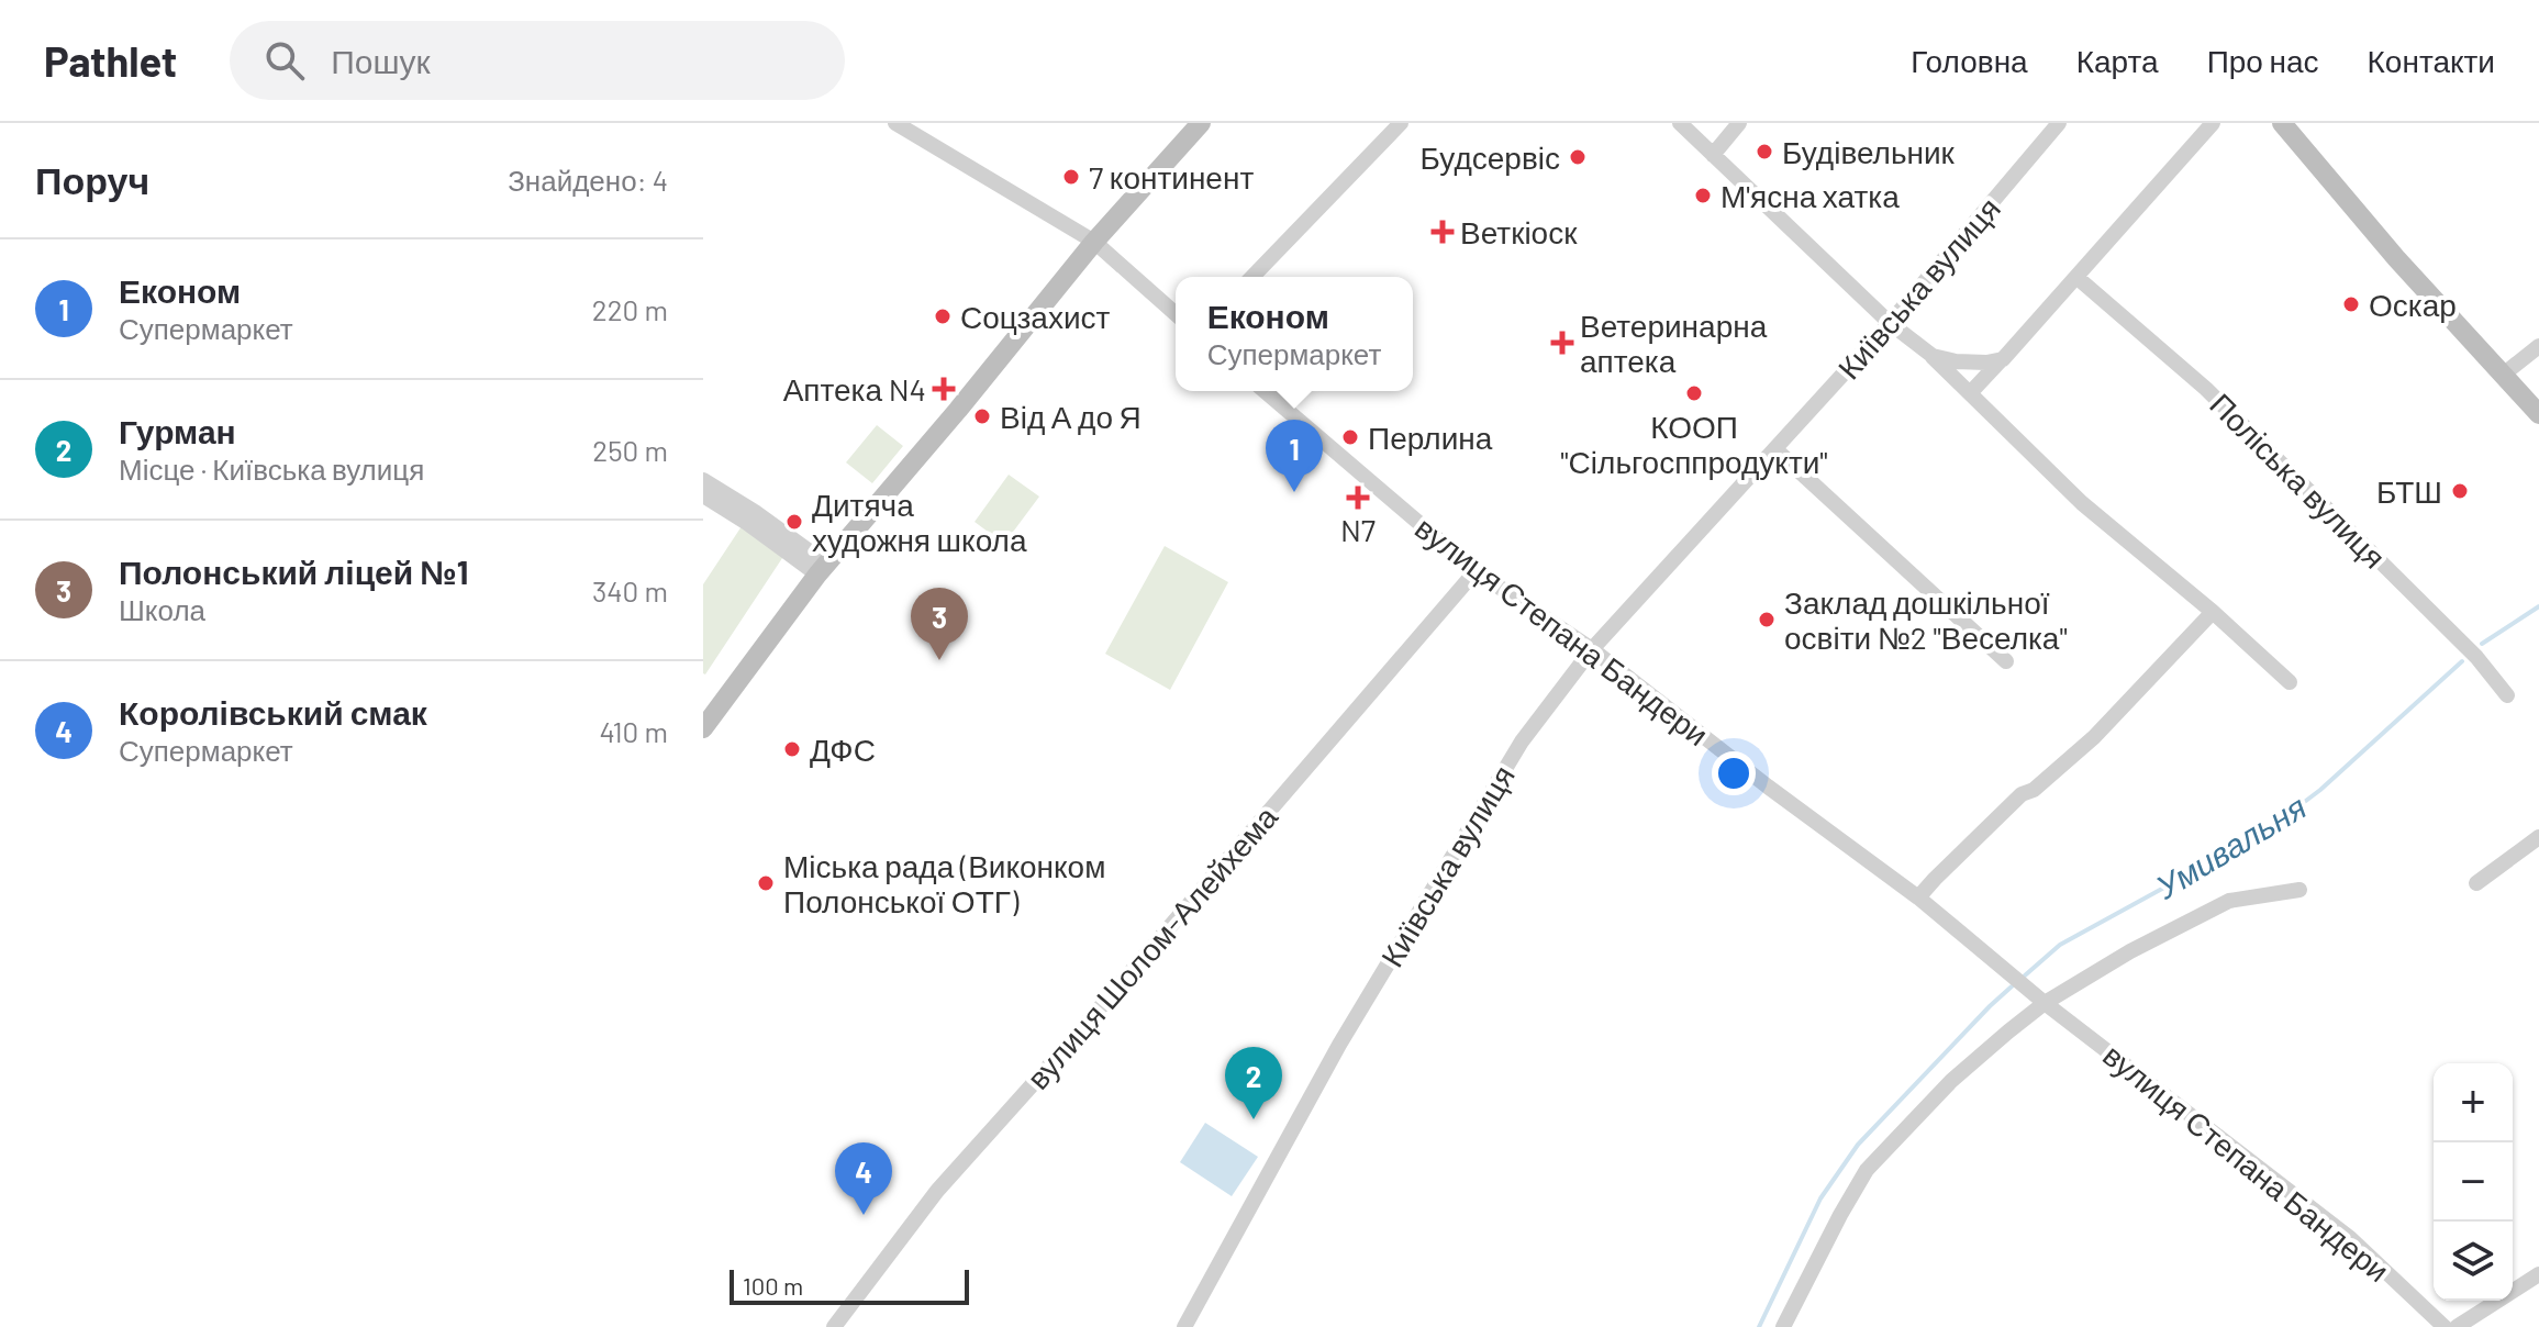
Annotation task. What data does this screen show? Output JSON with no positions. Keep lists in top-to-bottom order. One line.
{"streets":{"street":["Київська вулиця","Поліська вулиця","вулиця Степана Бандери","вулиця Шолом-Алейхема"]},"crossings":[["Київська вулиця","вулиця Степана Бандери"],["вулиця Степана Бандери","вулиця Шолом-Алейхема"]],"water":["Умивальня"],"places":{"other":["Будівельник","Будсервіс","7 континент","М'ясна хатка","Оскар","Соцзахист","КООП \"Сільгосппродукти\"","Від А до Я","Перлина","БТШ","Дитяча художня школа","Заклад дошкільної освіти №2 \"Веселка\"","ДФС","Міська рада (Виконком Полонської ОТГ)"],"health":["Веткіоск","Ветеринарна аптека","Аптека N4","N7"]},"scale_bar":"100 m","page":{"header":"Pathlet","search":"Пошук","nav":["Головна","Карта","Про нас","Контакти"],"heading":["Поруч","Знайдено: 4"],"list":[{"mark":"1","name":"Економ","note":"Супермаркет","value":"220 m"},{"mark":"2","name":"Гурман","note":"Місце · Київська вулиця","value":"250 m"},{"mark":"3","name":"Полонський ліцей №1","note":"Школа","value":"340 m"},{"mark":"4","name":"Королівський смак","note":"Супермаркет","value":"410 m"}],"popup":["Економ","Супермаркет"],"pins":["1","3","2","4"],"map_buttons":["+","−"],"scale":"100 m"}}
